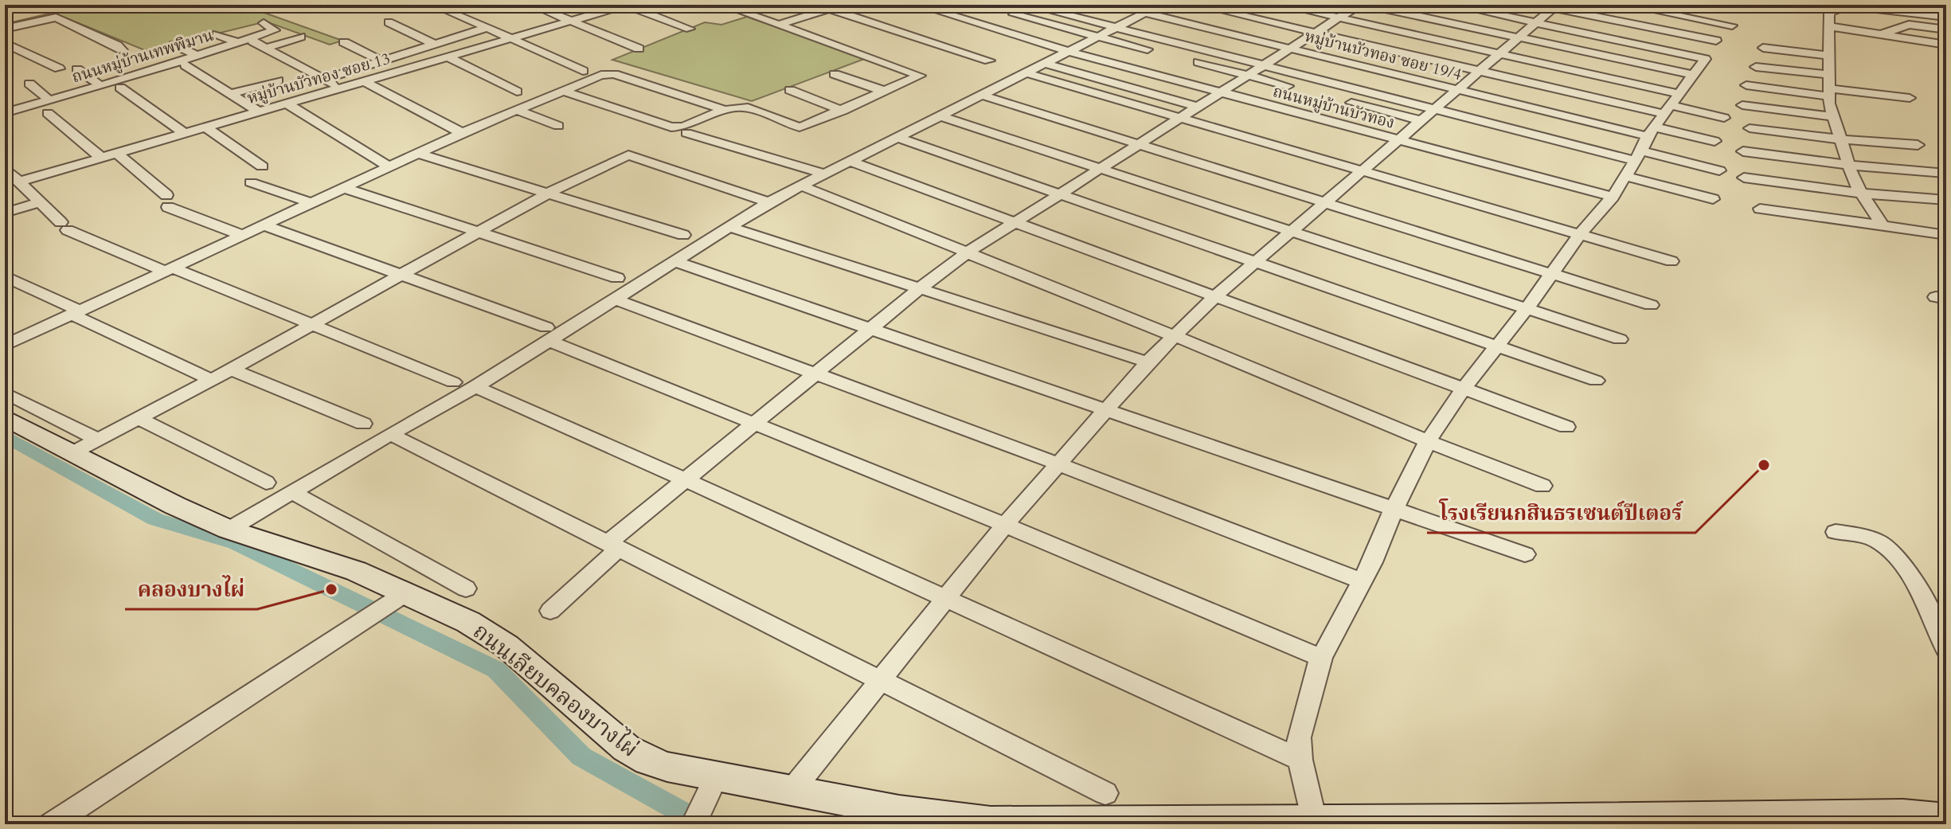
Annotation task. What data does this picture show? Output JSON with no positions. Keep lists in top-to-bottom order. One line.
{"streets":{"street":["หมู่บ้านบัวทอง ซอย 19/4","ถนนหมู่บ้านเทพพิมาน","หมู่บ้านบัวทอง ซอย 13","ถนนหมู่บ้านบัวทอง","ถนนเลียบคลองบางไผ่"]},"places":["โรงเรียนกสินธรเซนต์ปีเตอร์","คลองบางไผ่"]}
